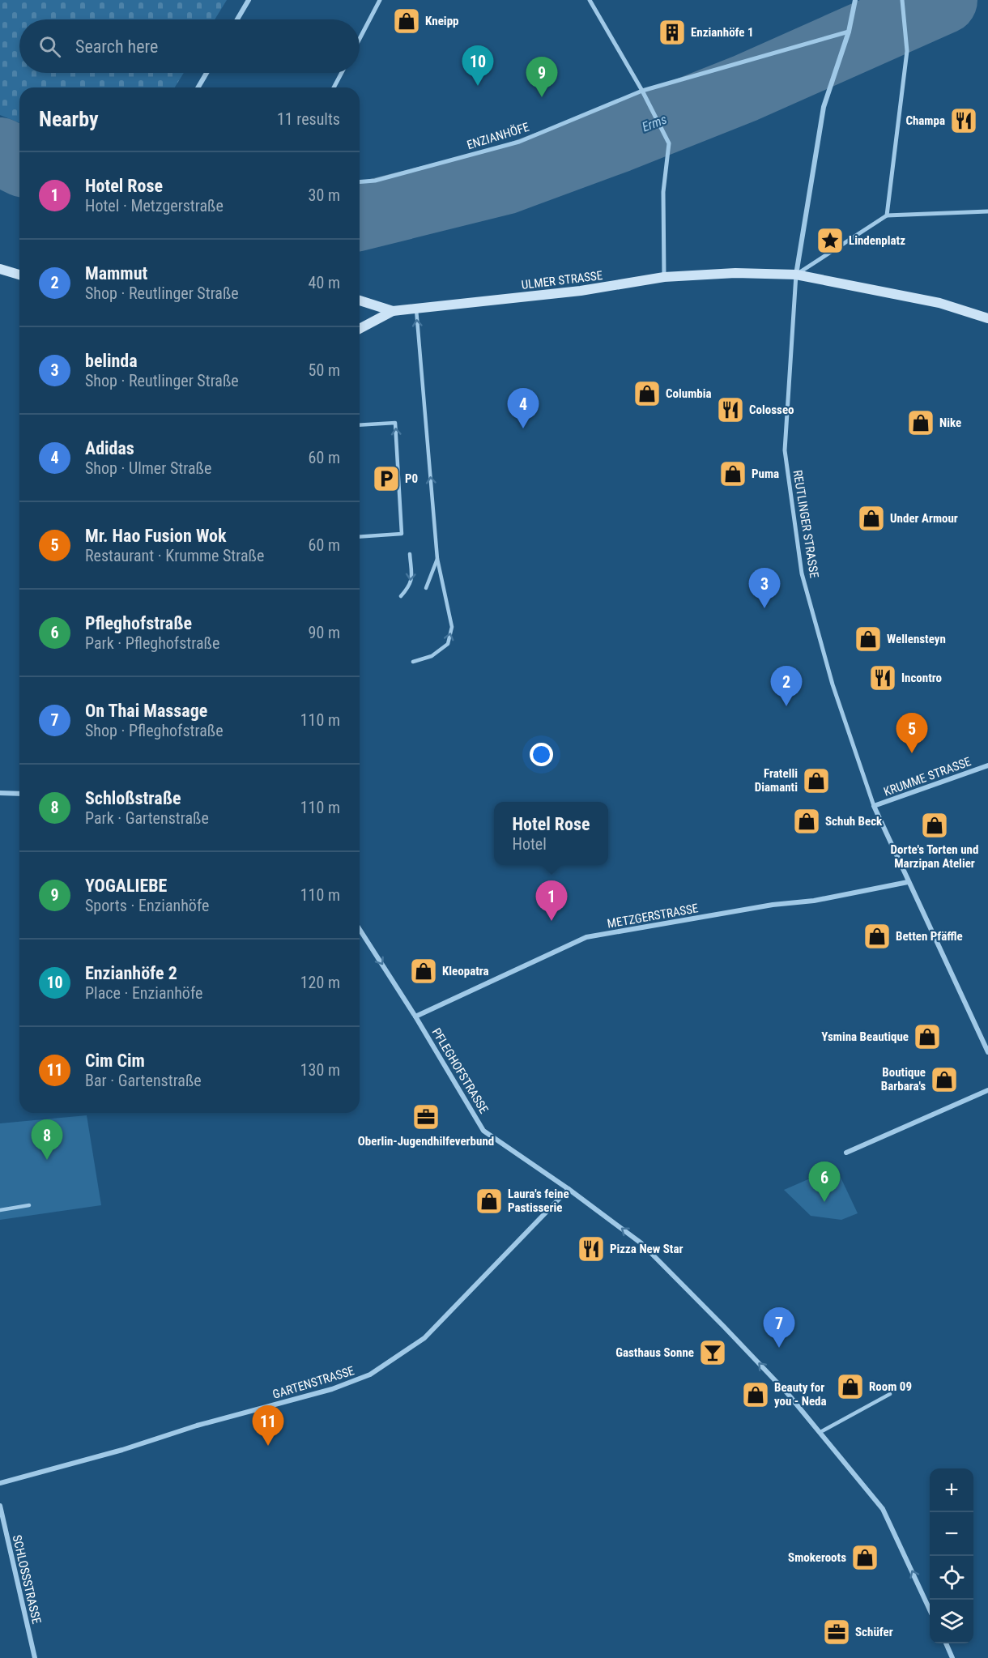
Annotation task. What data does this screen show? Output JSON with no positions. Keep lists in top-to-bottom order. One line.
{"streets":{"main road":["ULMER STRASSE"],"street":["ENZIANHÖFE","REUTLINGER STRASSE","KRUMME STRASSE","METZGERSTRASSE","PFLEGHOFSTRASSE","GARTENSTRASSE","SCHLOSSSTRASSE"]},"crossings":[["ENZIANHÖFE","REUTLINGER STRASSE"],["ULMER STRASSE","REUTLINGER STRASSE"],["REUTLINGER STRASSE","KRUMME STRASSE"],["REUTLINGER STRASSE","METZGERSTRASSE"],["METZGERSTRASSE","PFLEGHOFSTRASSE"],["PFLEGHOFSTRASSE","GARTENSTRASSE"]],"water":["Erms"],"places":{"shop":["Kneipp","Columbia","Nike","Puma","Under Armour","Wellensteyn","Fratelli Diamanti","Schuh Beck","Dorte's Torten und Marzipan Atelier","Betten Pfäffle","Kleopatra","Ysmina Beautique","Boutique Barbara's","Laura's feine Pastisserie","Room 09","Beauty for you - Neda","Smokeroots"],"building":["Enzianhöfe 1"],"restaurant":["Champa","Colosseo","Incontro","Pizza New Star"],"place":["Lindenplatz"],"parking":["P0"],"office":["Oberlin-Jugendhilfeverbund","Schüfer"],"bar":["Gasthaus Sonne"]},"page":{"search":"Search here","pins":["10","9","4","3","2","5","1","8","6","7","11"],"heading":["Nearby","11 results"],"list":[{"mark":"1","name":"Hotel Rose","note":"Hotel · Metzgerstraße","value":"30 m"},{"mark":"2","name":"Mammut","note":"Shop · Reutlinger Straße","value":"40 m"},{"mark":"3","name":"belinda","note":"Shop · Reutlinger Straße","value":"50 m"},{"mark":"4","name":"Adidas","note":"Shop · Ulmer Straße","value":"60 m"},{"mark":"5","name":"Mr. Hao Fusion Wok","note":"Restaurant · Krumme Straße","value":"60 m"},{"mark":"6","name":"Pfleghofstraße","note":"Park · Pfleghofstraße","value":"90 m"},{"mark":"7","name":"On Thai Massage","note":"Shop · Pfleghofstraße","value":"110 m"},{"mark":"8","name":"Schloßstraße","note":"Park · Gartenstraße","value":"110 m"},{"mark":"9","name":"YOGALIEBE","note":"Sports · Enzianhöfe","value":"110 m"},{"mark":"10","name":"Enzianhöfe 2","note":"Place · Enzianhöfe","value":"120 m"},{"mark":"11","name":"Cim Cim","note":"Bar · Gartenstraße","value":"130 m"}],"popup":["Hotel Rose","Hotel"],"map_buttons":["+","−"]}}
